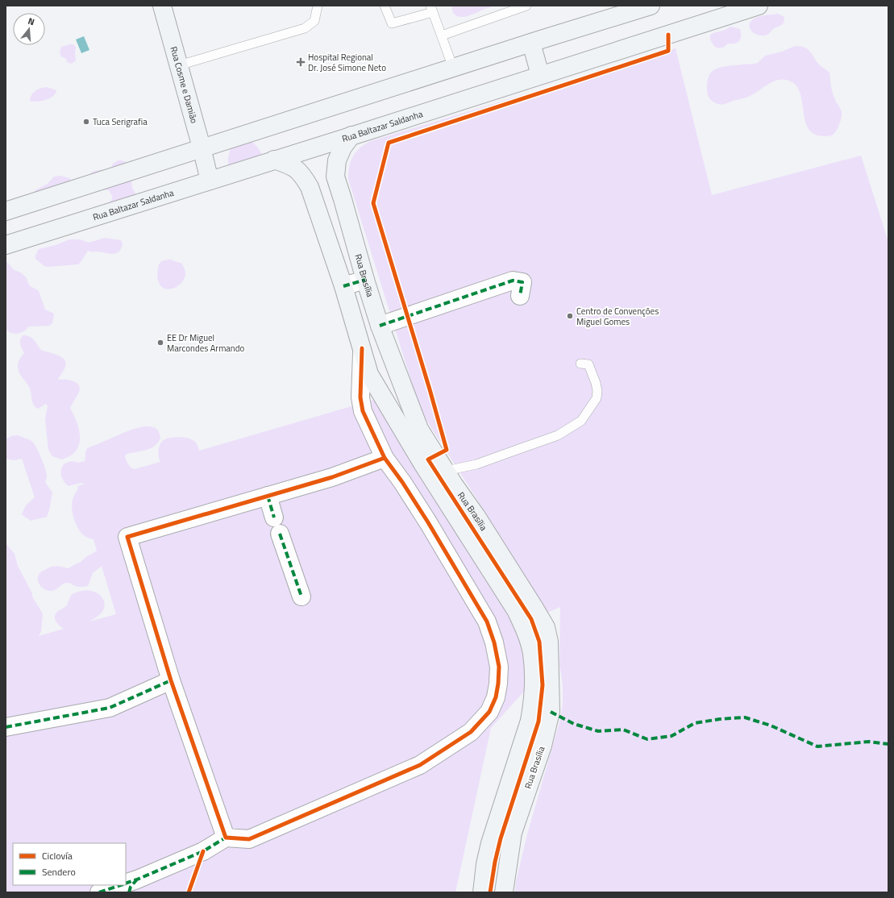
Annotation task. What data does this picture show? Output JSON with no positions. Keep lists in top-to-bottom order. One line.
{"streets":{"main road":["Rua Cosme e Damião","Rua Baltazar Saldanha","Rua Brasília"]},"crossings":[["Rua Cosme e Damião","Rua Baltazar Saldanha"],["Rua Baltazar Saldanha","Rua Brasília"]],"places":{"health":["Hospital Regional Dr. José Simone Neto"],"other":["Tuca Serigrafia","Centro de Convenções Miguel Gomes","EE Dr Miguel Marcondes Armando"]},"legend":["Ciclovía","Sendero"],"north":"top"}
